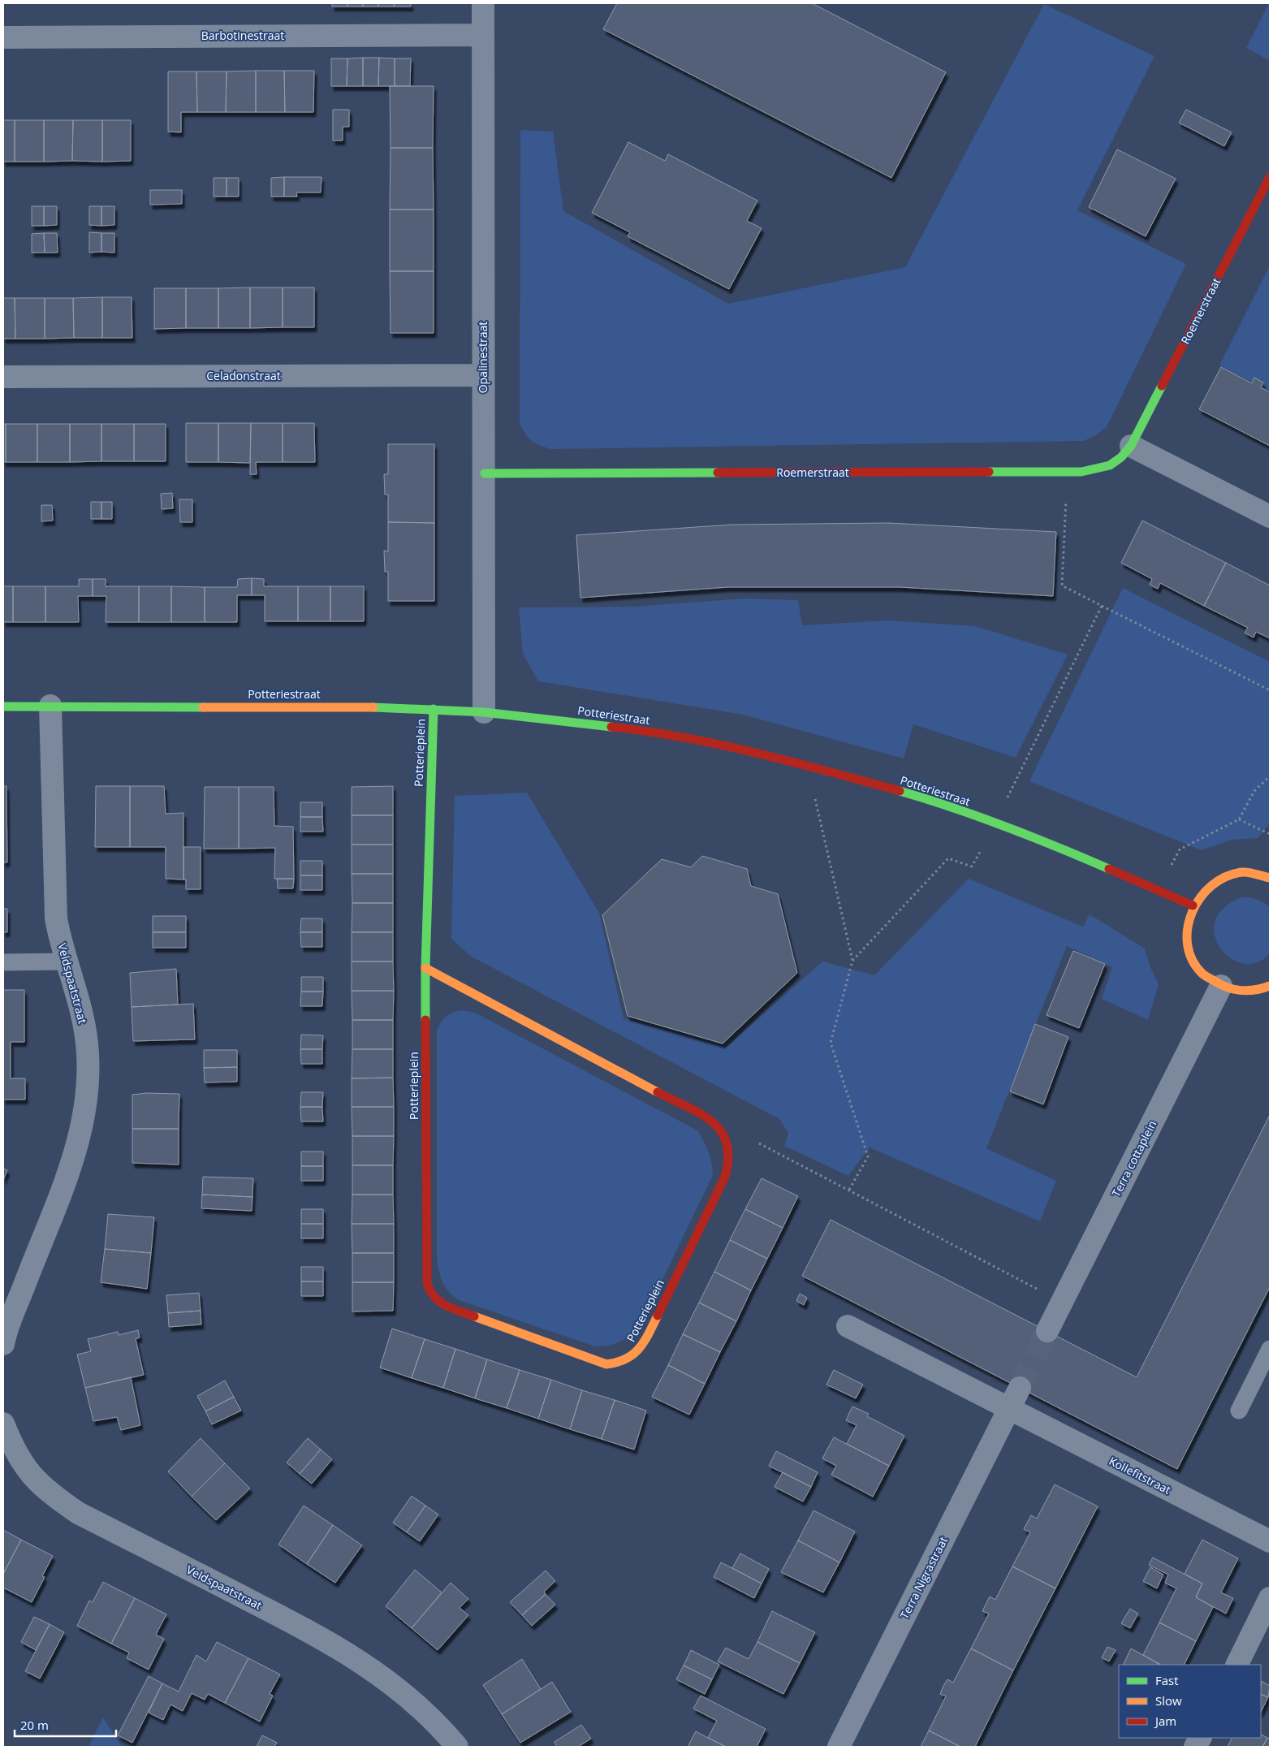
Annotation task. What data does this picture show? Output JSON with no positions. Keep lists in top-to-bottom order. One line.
{"streets":{"street":["Barbotinestraat","Roemerstraat","Opalinestraat","Celadonstraat","Potteriestraat","Potterieplein","Veldspaatstraat","Terra cottaplein","Kollefitstraat","Terra Nigrastraat"]},"crossings":[["Barbotinestraat","Opalinestraat"],["Roemerstraat","Opalinestraat"],["Opalinestraat","Celadonstraat"],["Opalinestraat","Potteriestraat"],["Potteriestraat","Potterieplein"],["Potteriestraat","Veldspaatstraat"],["Kollefitstraat","Terra Nigrastraat"]],"legend":["Fast","Slow","Jam"],"scale_bar":"20 m"}
